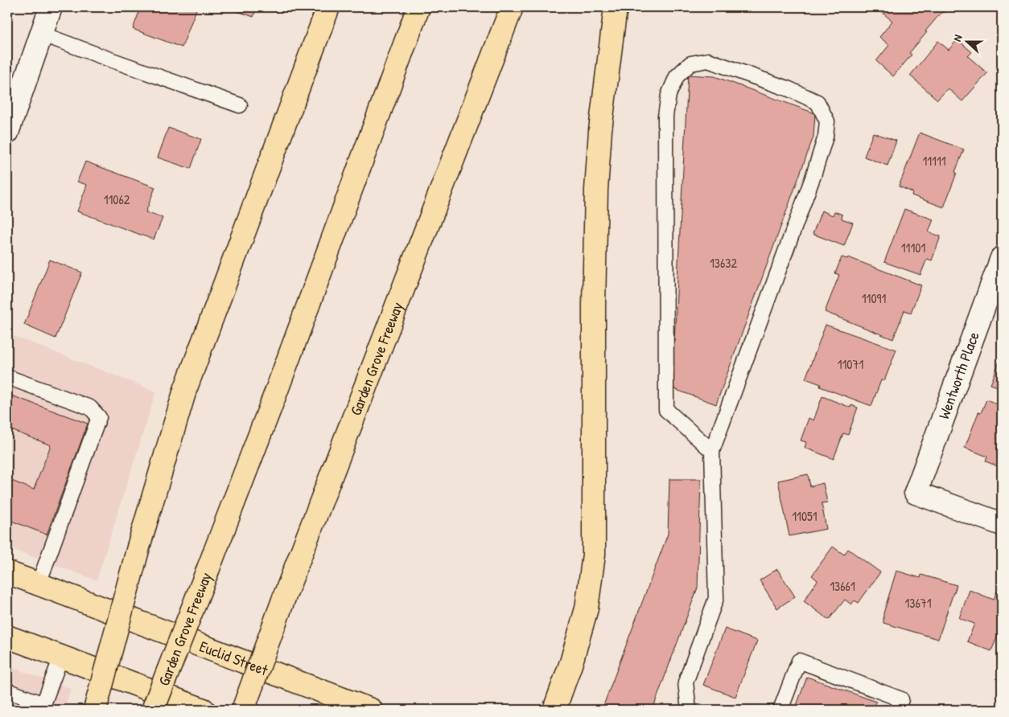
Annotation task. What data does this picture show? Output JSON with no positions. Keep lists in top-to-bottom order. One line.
{"streets":{"main road":["Garden Grove Freeway","Euclid Street"],"street":["Wentworth Place"]},"house_numbers":["11111","11062","11101","13632","11091","11071","11051","13661","13671"],"north":"left"}
